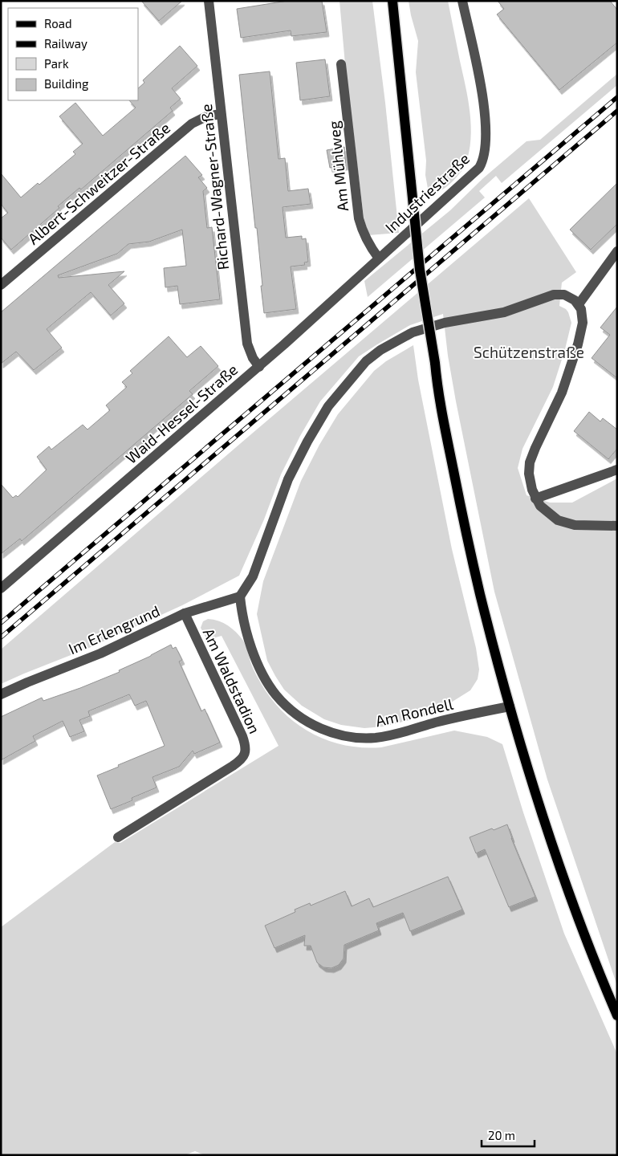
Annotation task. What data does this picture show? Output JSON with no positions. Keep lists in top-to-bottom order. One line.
{"streets":{"street":["Am Mühlweg","Albert-Schweitzer-Straße","Richard-Wagner-Straße","Industriestraße","Waid-Hessel-Straße","Im Erlengrund","Am Waldstadion","Am Rondell"]},"crossings":[["Am Mühlweg","Industriestraße"],["Am Mühlweg","Waid-Hessel-Straße"],["Albert-Schweitzer-Straße","Richard-Wagner-Straße"],["Richard-Wagner-Straße","Waid-Hessel-Straße"],["Industriestraße","Waid-Hessel-Straße"],["Im Erlengrund","Am Waldstadion"],["Im Erlengrund","Am Rondell"]],"parks":["Schützenstraße"],"legend":["Road","Railway","Park","Building"],"scale_bar":"20 m"}
